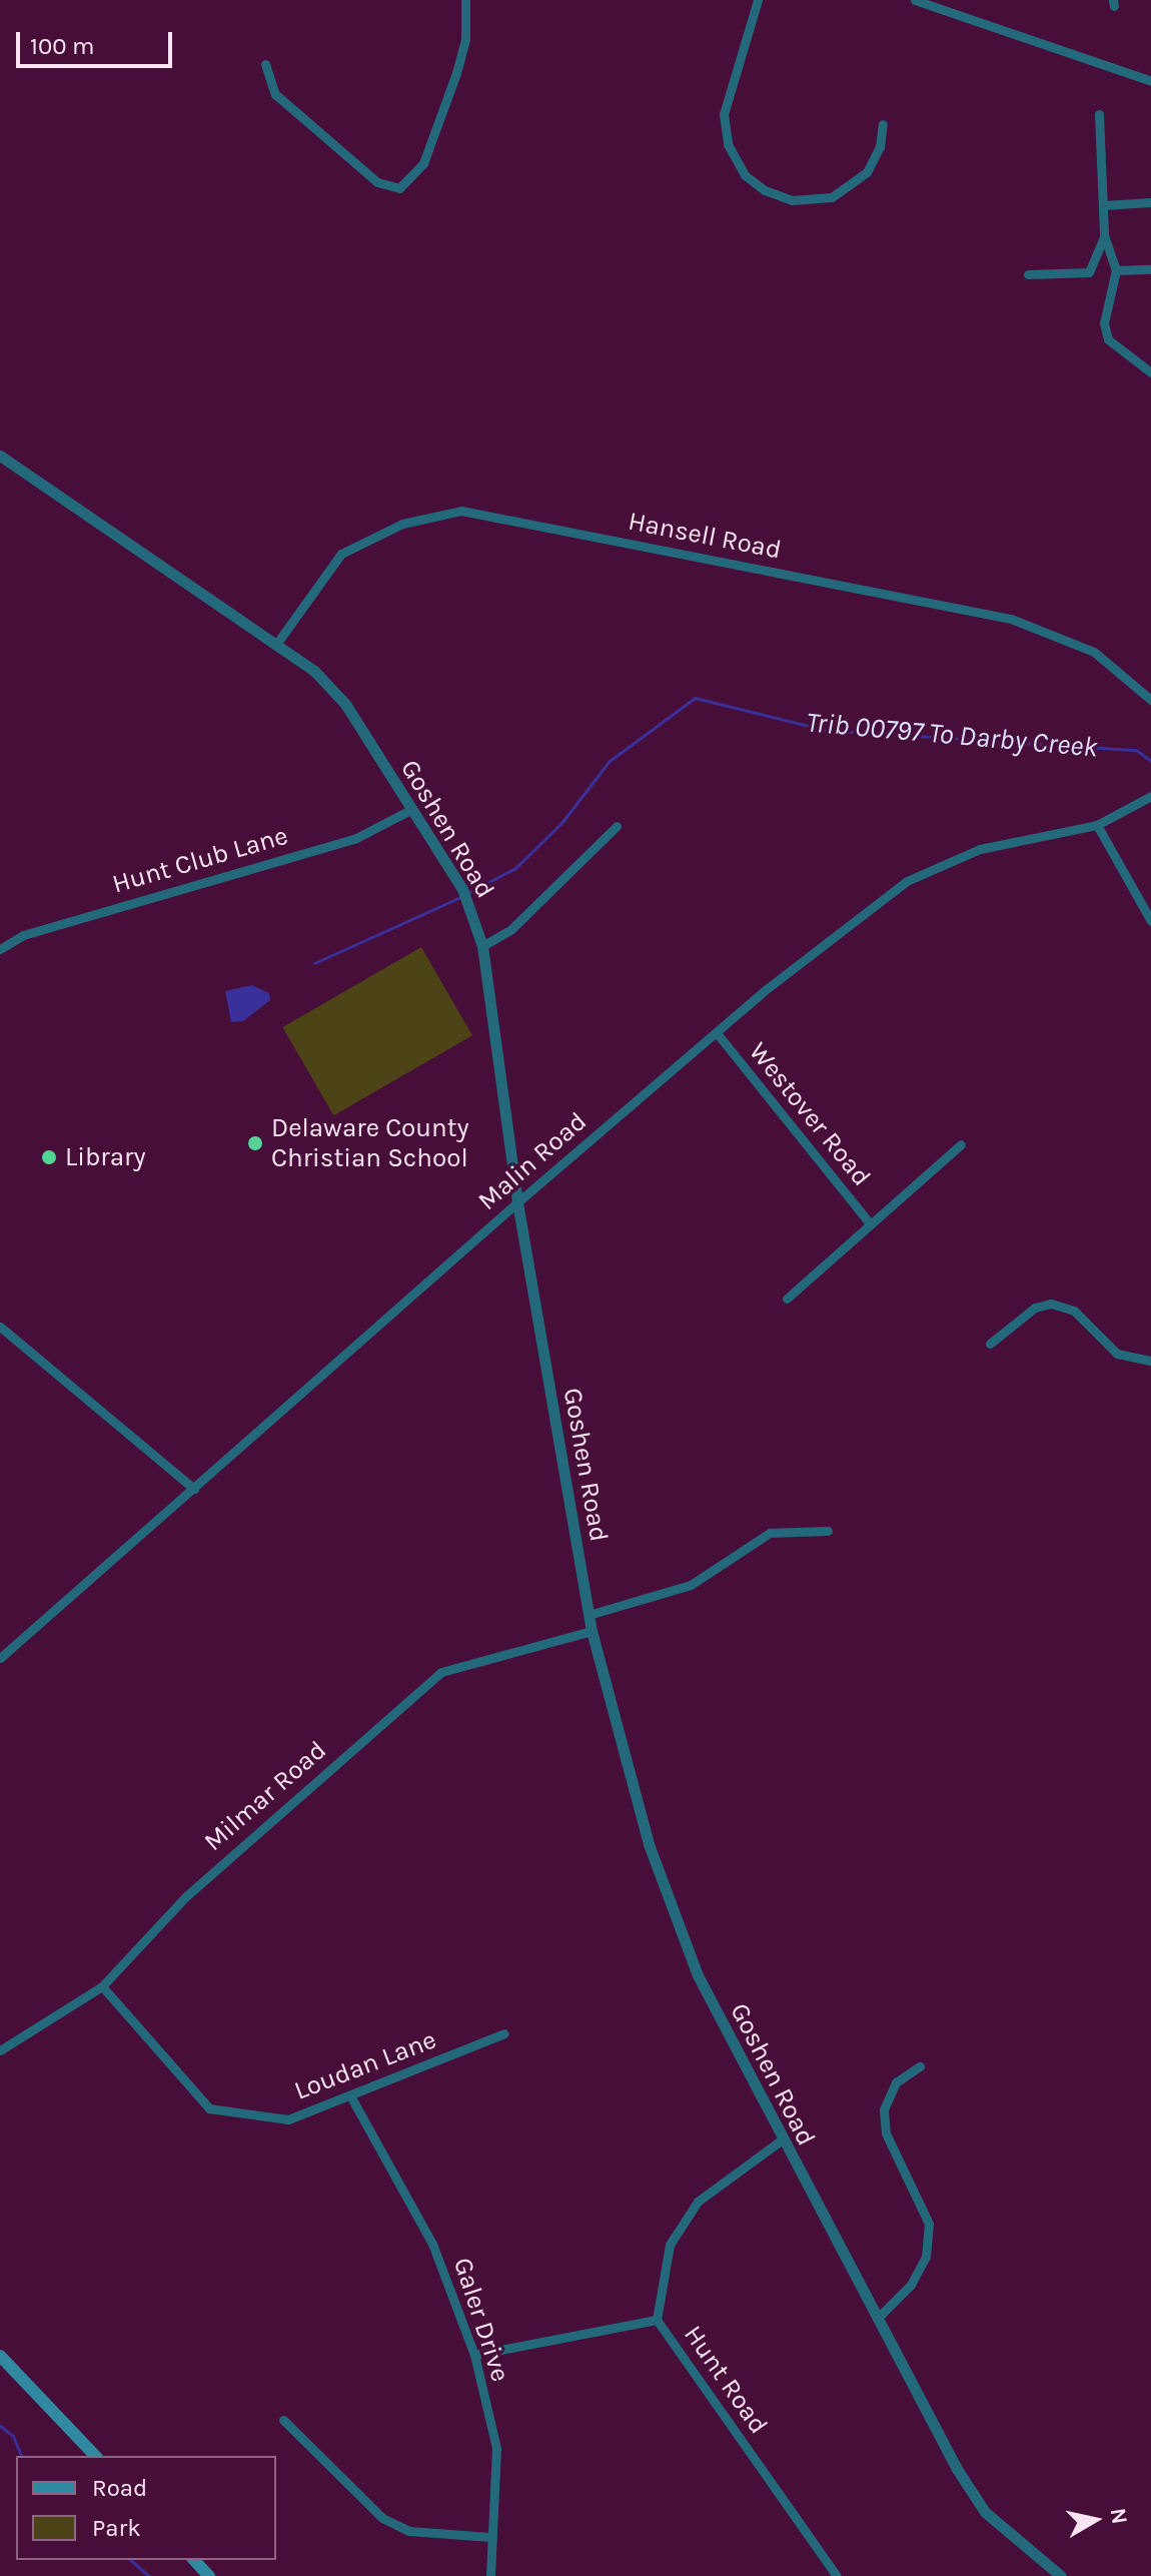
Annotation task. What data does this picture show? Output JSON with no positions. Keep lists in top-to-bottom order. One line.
{"streets":{"street":["Hansell Road","Goshen Road","Hunt Club Lane","Westover Road","Malin Road","Milmar Road","Loudan Lane","Galer Drive","Hunt Road"]},"crossings":[["Hansell Road","Goshen Road"],["Goshen Road","Hunt Club Lane"],["Goshen Road","Malin Road"],["Goshen Road","Milmar Road"],["Goshen Road","Hunt Road"],["Westover Road","Malin Road"],["Milmar Road","Loudan Lane"],["Loudan Lane","Galer Drive"]],"water":["Trib 00797 To Darby Creek"],"places":["Delaware County Christian School","Library"],"legend":["Road","Park"],"scale_bar":"100 m","north":"right"}
